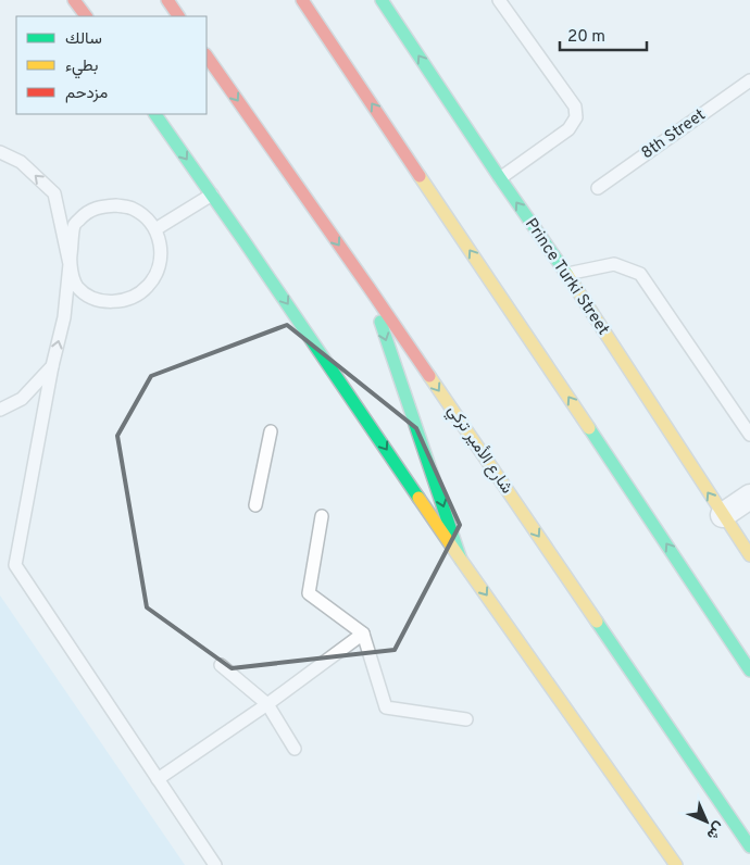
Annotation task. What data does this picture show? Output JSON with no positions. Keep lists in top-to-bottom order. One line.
{"streets":{"main road":["Prince Turki Street","شارع الأمير تركي"],"lane":["8th Street"]},"legend":["سالك","بطيء","مزدحم"],"scale_bar":"20 m","north":"bottom right"}
